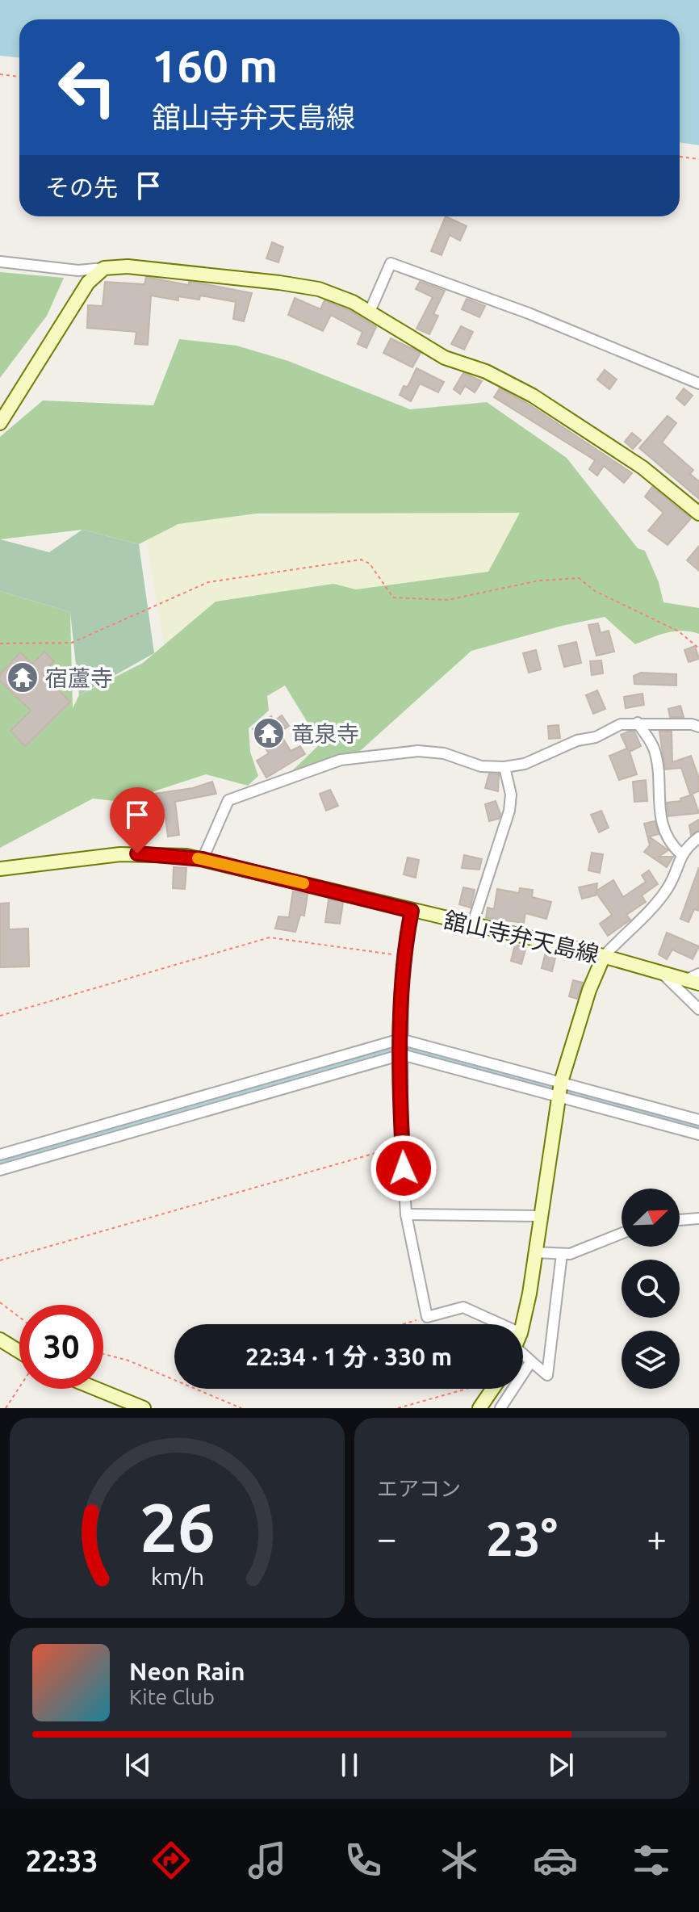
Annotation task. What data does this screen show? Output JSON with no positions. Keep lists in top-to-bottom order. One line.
{"streets":{"street":["舘山寺弁天島線"]},"places":{"temple":["宿蘆寺","竜泉寺"]},"north":"top right","page":{"turn":["160 m","舘山寺弁天島線"],"then":"その先","limit":"30","trip":"22:34 · 1 分 · 330 m","tile":"エアコン","heat":["−","23°","+"],"song":["Neon Rain","Kite Club"],"tabs":"22:33","gauge":["26","km/h"]}}
